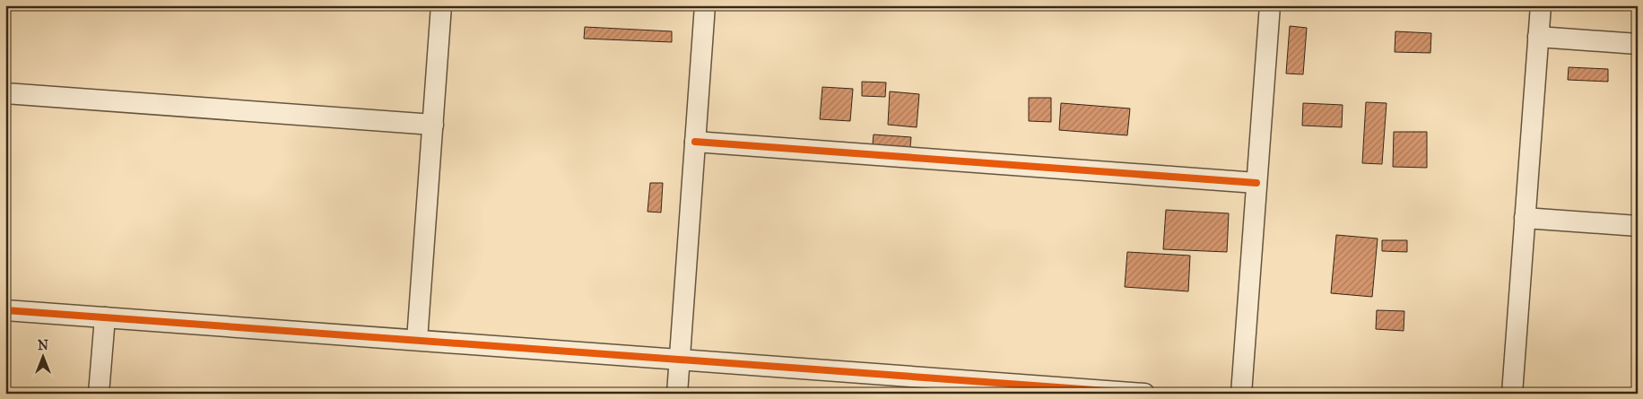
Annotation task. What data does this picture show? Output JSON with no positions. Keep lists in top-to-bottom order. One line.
{"north":"top"}
